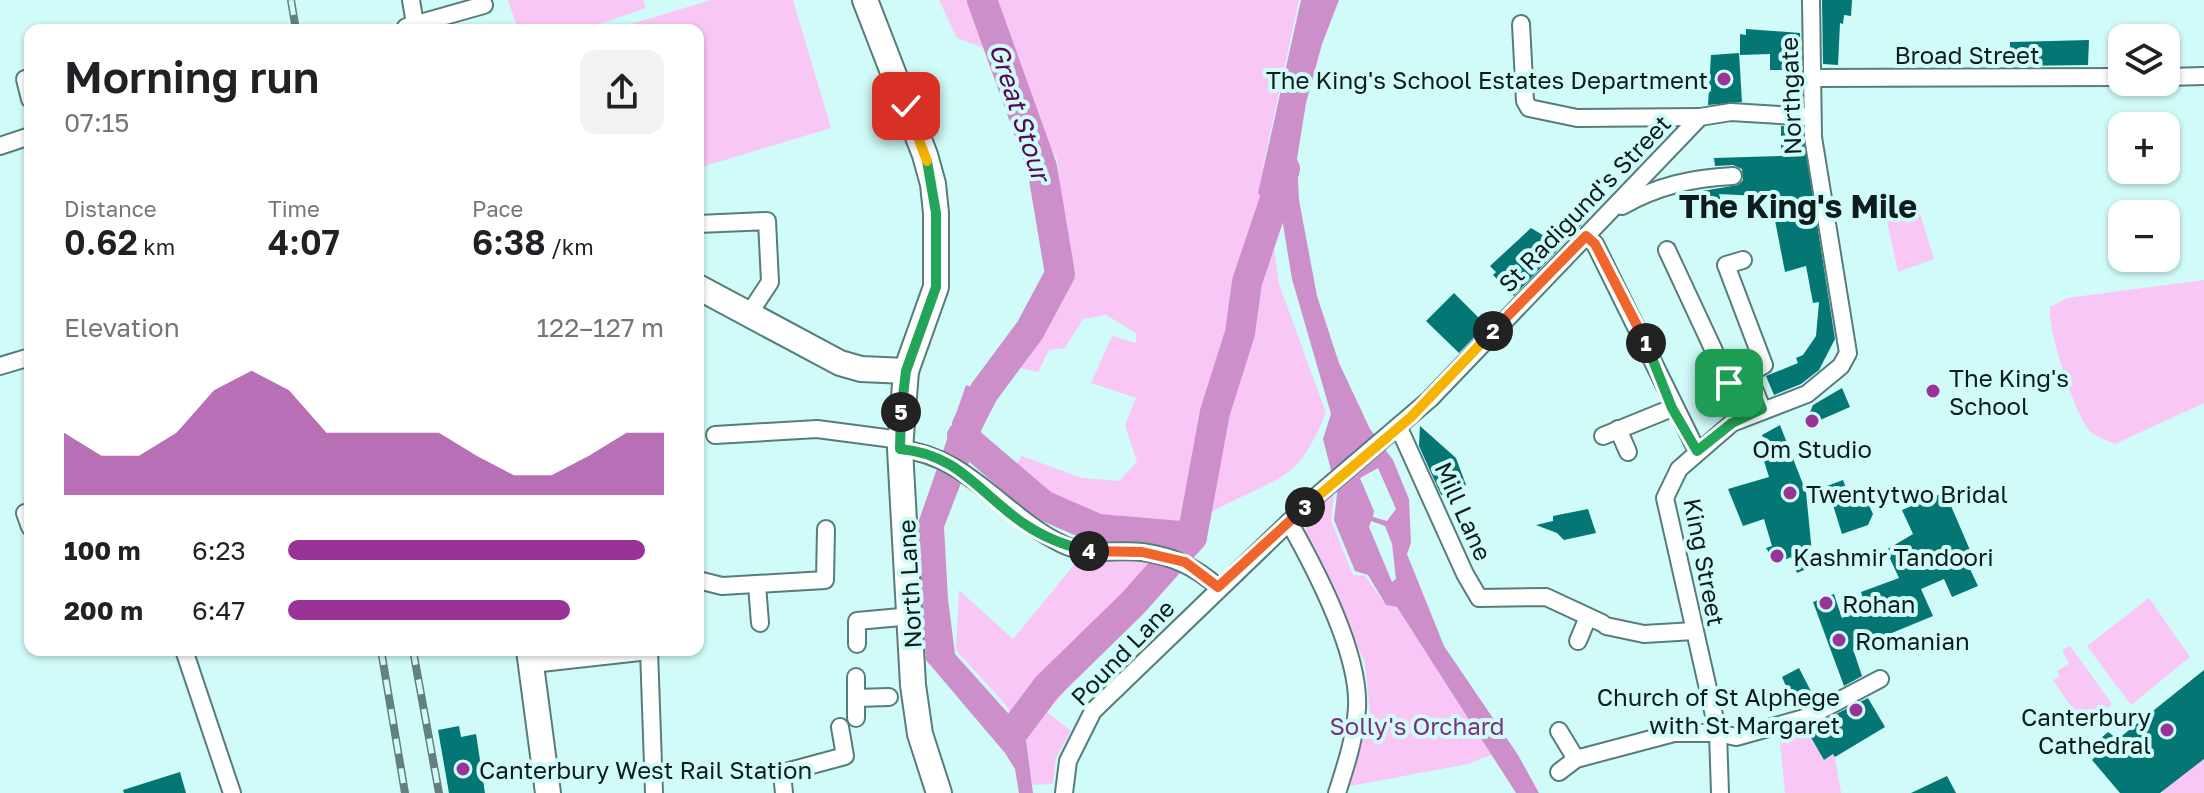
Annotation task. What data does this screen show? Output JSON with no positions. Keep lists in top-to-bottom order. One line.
{"streets":{"main road":["North Lane"],"street":["Broad Street","Northgate","St Radigund's Street","Mill Lane","King Street","Pound Lane"]},"crossings":[["Broad Street","Northgate"],["Northgate","St Radigund's Street"],["Northgate","King Street"],["St Radigund's Street","Mill Lane"],["St Radigund's Street","Pound Lane"],["Mill Lane","King Street"],["Mill Lane","Pound Lane"]],"districts":["The King's Mile"],"water":["Great Stour"],"parks":["Solly's Orchard"],"places":["The King's School Estates Department","The King's School","Om Studio","Twentytwo Bridal","Kashmir Tandoori","Rohan","Romanian","Church of St Alphege with St Margaret","Canterbury Cathedral","Canterbury West Rail Station"],"page":{"map_buttons":["+","−"],"heading":["Morning run","07:15"],"stats":[["Distance","0.62 km"],["Time","4:07"],["Pace","6:38 /km"]],"chart":["Elevation","122–127 m"],"pins":["2","1","5","3","4"],"list":[{"name":"100 m","note":"6:23"},{"name":"200 m","note":"6:47"}]}}
